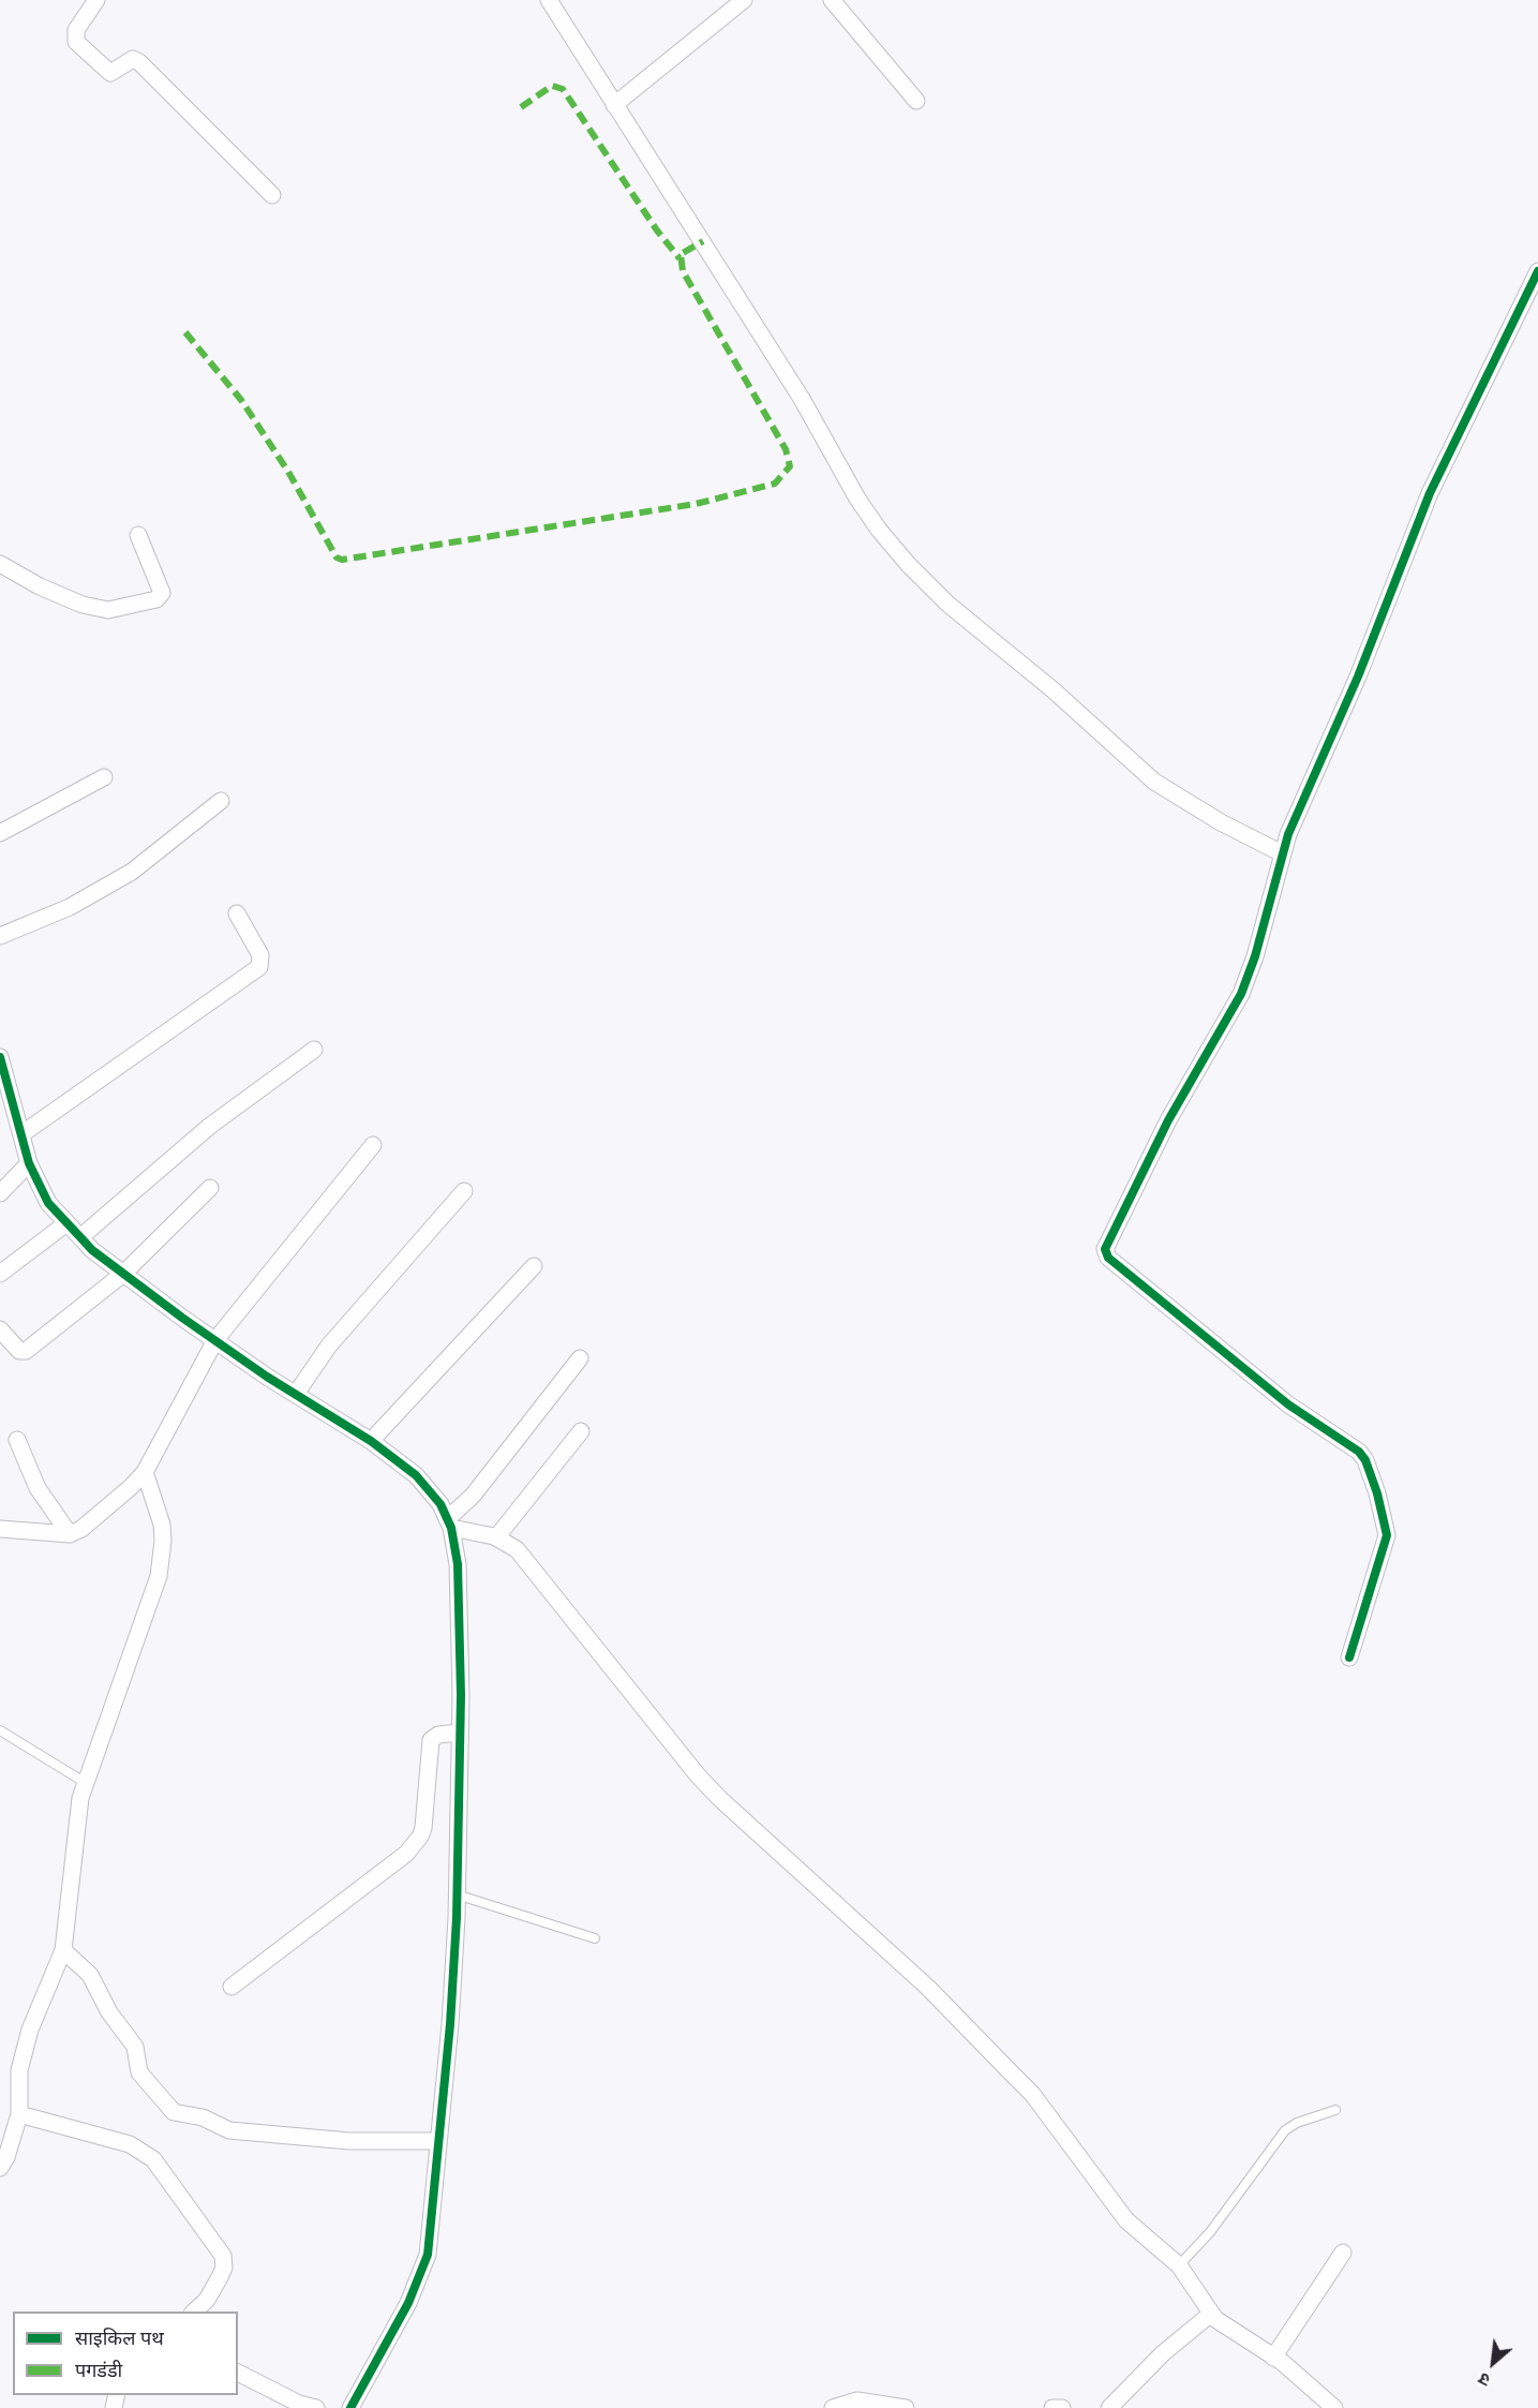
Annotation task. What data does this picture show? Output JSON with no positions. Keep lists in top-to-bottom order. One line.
{"legend":["साइकिल पथ","पगडंडी"],"north":"bottom left"}
